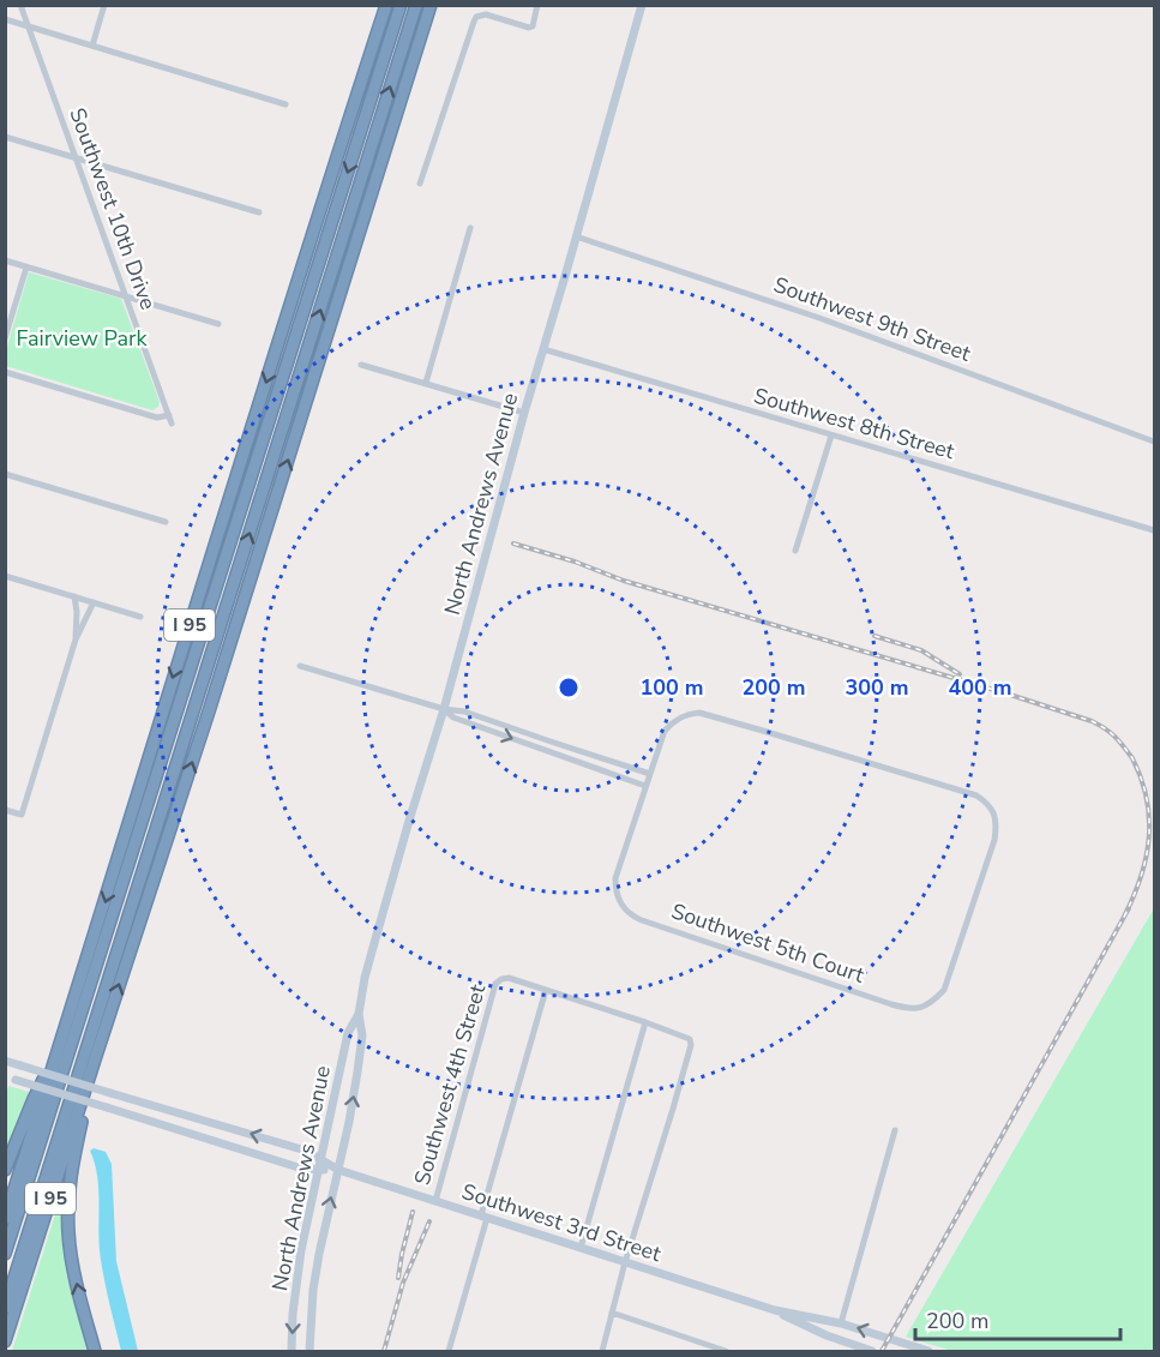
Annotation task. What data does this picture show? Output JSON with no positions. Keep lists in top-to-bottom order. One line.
{"streets":{"highway":["I 95"],"main road":["North Andrews Avenue","Southwest 3rd Street"],"street":["Southwest 10th Drive","Southwest 9th Street","Southwest 8th Street","Southwest 5th Court","Southwest 4th Street"]},"crossings":[["Southwest 9th Street","North Andrews Avenue"],["Southwest 8th Street","North Andrews Avenue"],["North Andrews Avenue","Southwest 3rd Street"],["Southwest 4th Street","Southwest 3rd Street"]],"parks":["Fairview Park"],"scale_bar":"200 m","rings":["100 m","200 m","300 m","400 m"]}
